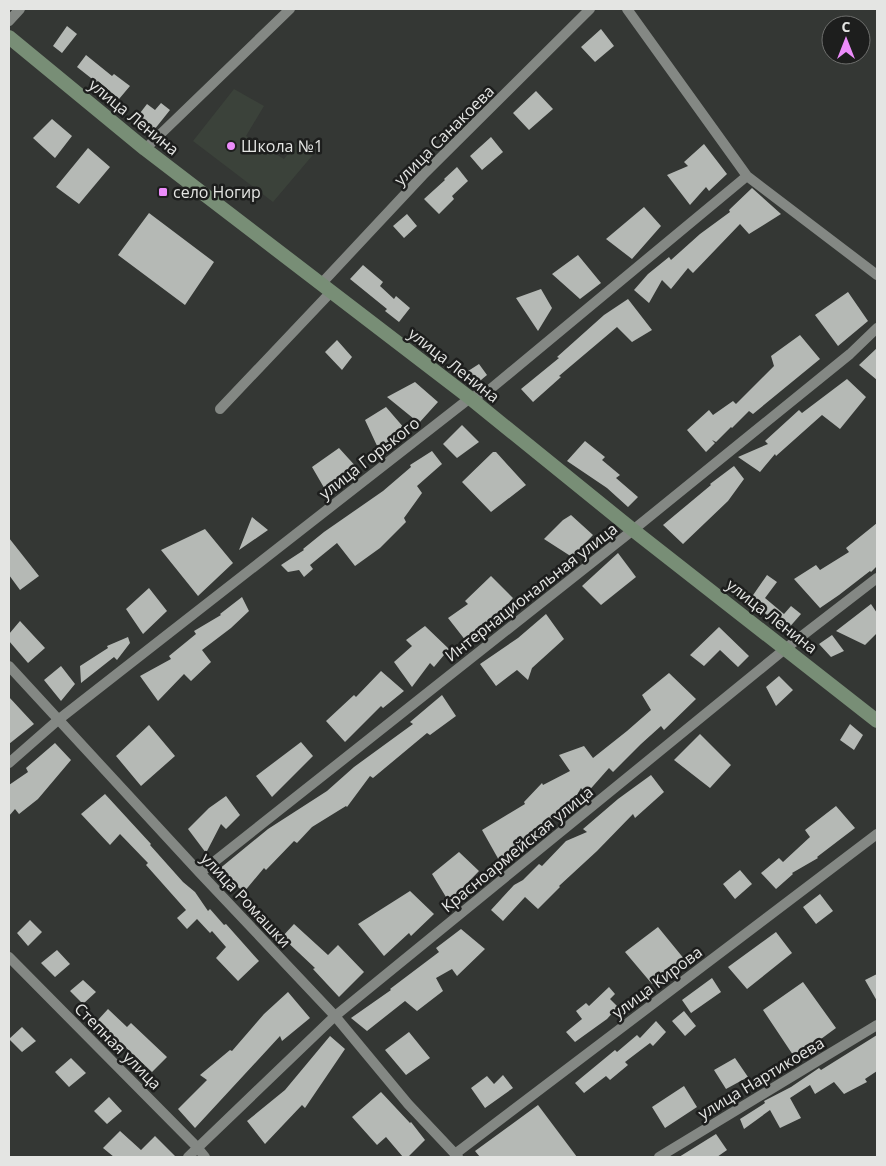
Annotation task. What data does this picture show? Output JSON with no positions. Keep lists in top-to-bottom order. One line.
{"streets":{"street":["улица Ленина","улица Санакоева","улица Горького","Интернациональная улица","Красноармейская улица","улица Ромашки","улица Кирова","Степная улица","улица Нартикоева"]},"crossings":[["улица Ленина","улица Санакоева"],["улица Ленина","улица Горького"],["улица Ленина","Интернациональная улица"],["улица Ленина","Красноармейская улица"],["улица Горького","улица Ромашки"],["Интернациональная улица","улица Ромашки"],["Красноармейская улица","улица Ромашки"],["Красноармейская улица","Степная улица"],["улица Ромашки","улица Кирова"]],"places":{"other":["Школа №1"],"transit":["село Ногир"]},"north":"top"}
